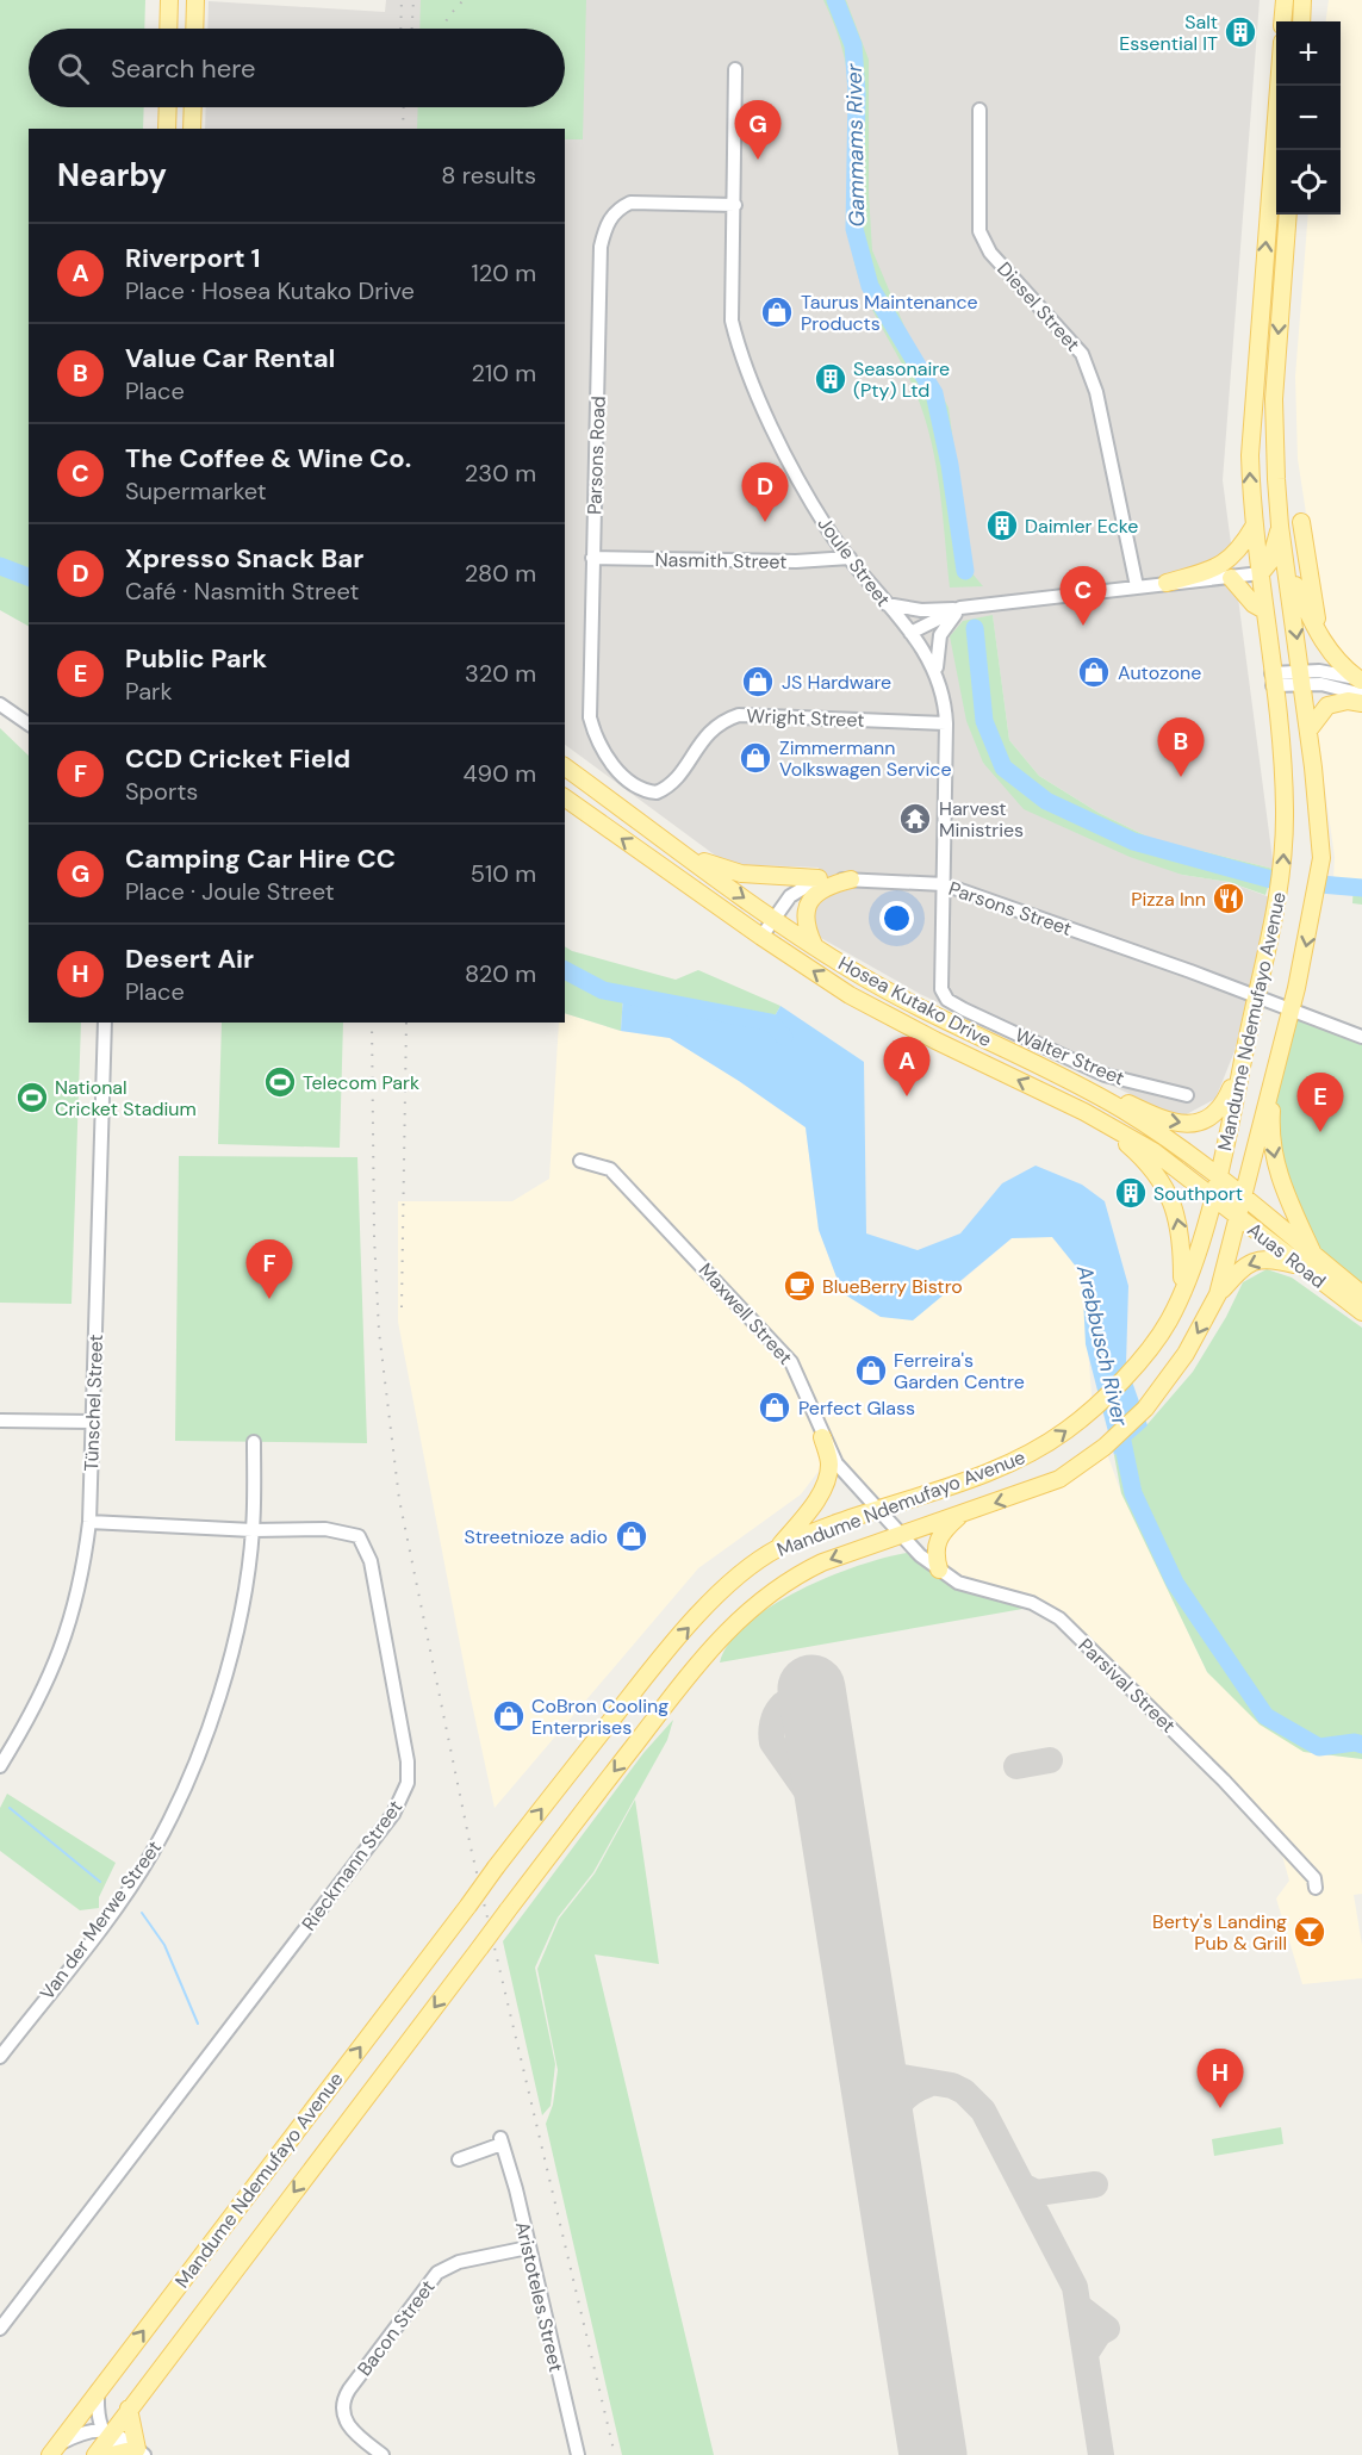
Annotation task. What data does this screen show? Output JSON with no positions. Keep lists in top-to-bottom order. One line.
{"streets":{"main road":["Hosea Kutako Drive","Mandume Ndemufayo Avenue","Auas Road"],"street":["Diesel Street","Parsons Road","Nasmith Street","Joule Street","Wright Street","Parsons Street","Walter Street","Maxwell Street","Tünschel Street","Parsival Street","Rieckmann Street","Van der Merwe Street","Aristoteles Street","Bacon Street"]},"crossings":[["Parsons Road","Nasmith Street"],["Parsons Road","Joule Street"],["Parsons Road","Wright Street"],["Nasmith Street","Joule Street"],["Joule Street","Wright Street"],["Joule Street","Parsons Street"],["Joule Street","Walter Street"],["Parsons Street","Mandume Ndemufayo Avenue"],["Parsons Street","Walter Street"],["Hosea Kutako Drive","Mandume Ndemufayo Avenue"],["Hosea Kutako Drive","Auas Road"],["Mandume Ndemufayo Avenue","Auas Road"],["Mandume Ndemufayo Avenue","Maxwell Street"],["Mandume Ndemufayo Avenue","Parsival Street"],["Maxwell Street","Parsival Street"],["Tünschel Street","Rieckmann Street"],["Rieckmann Street","Van der Merwe Street"],["Aristoteles Street","Bacon Street"]],"water":["Gammams River","Arebbusch River"],"places":{"building":["Salt Essential IT","Seasonaire (Pty) Ltd","Daimler Ecke","Southport"],"shop":["Taurus Maintenance Products","Autozone","JS Hardware","Zimmermann Volkswagen Service","Ferreira's Garden Centre","Perfect Glass","Streetnioze adio","CoBron Cooling Enterprises"],"temple":["Harvest Ministries"],"restaurant":["Pizza Inn"],"sports":["Telecom Park","National Cricket Stadium"],"cafe":["BlueBerry Bistro"],"bar":["Berty's Landing Pub & Grill"]},"page":{"map_buttons":["+","−"],"search":"Search here","pins":["G","D","C","B","A","E","F","H"],"heading":["Nearby","8 results"],"list":[{"mark":"A","name":"Riverport 1","note":"Place · Hosea Kutako Drive","value":"120 m"},{"mark":"B","name":"Value Car Rental","note":"Place","value":"210 m"},{"mark":"C","name":"The Coffee & Wine Co.","note":"Supermarket","value":"230 m"},{"mark":"D","name":"Xpresso Snack Bar","note":"Café · Nasmith Street","value":"280 m"},{"mark":"E","name":"Public Park","note":"Park","value":"320 m"},{"mark":"F","name":"CCD Cricket Field","note":"Sports","value":"490 m"},{"mark":"G","name":"Camping Car Hire CC","note":"Place · Joule Street","value":"510 m"},{"mark":"H","name":"Desert Air","note":"Place","value":"820 m"}]}}
